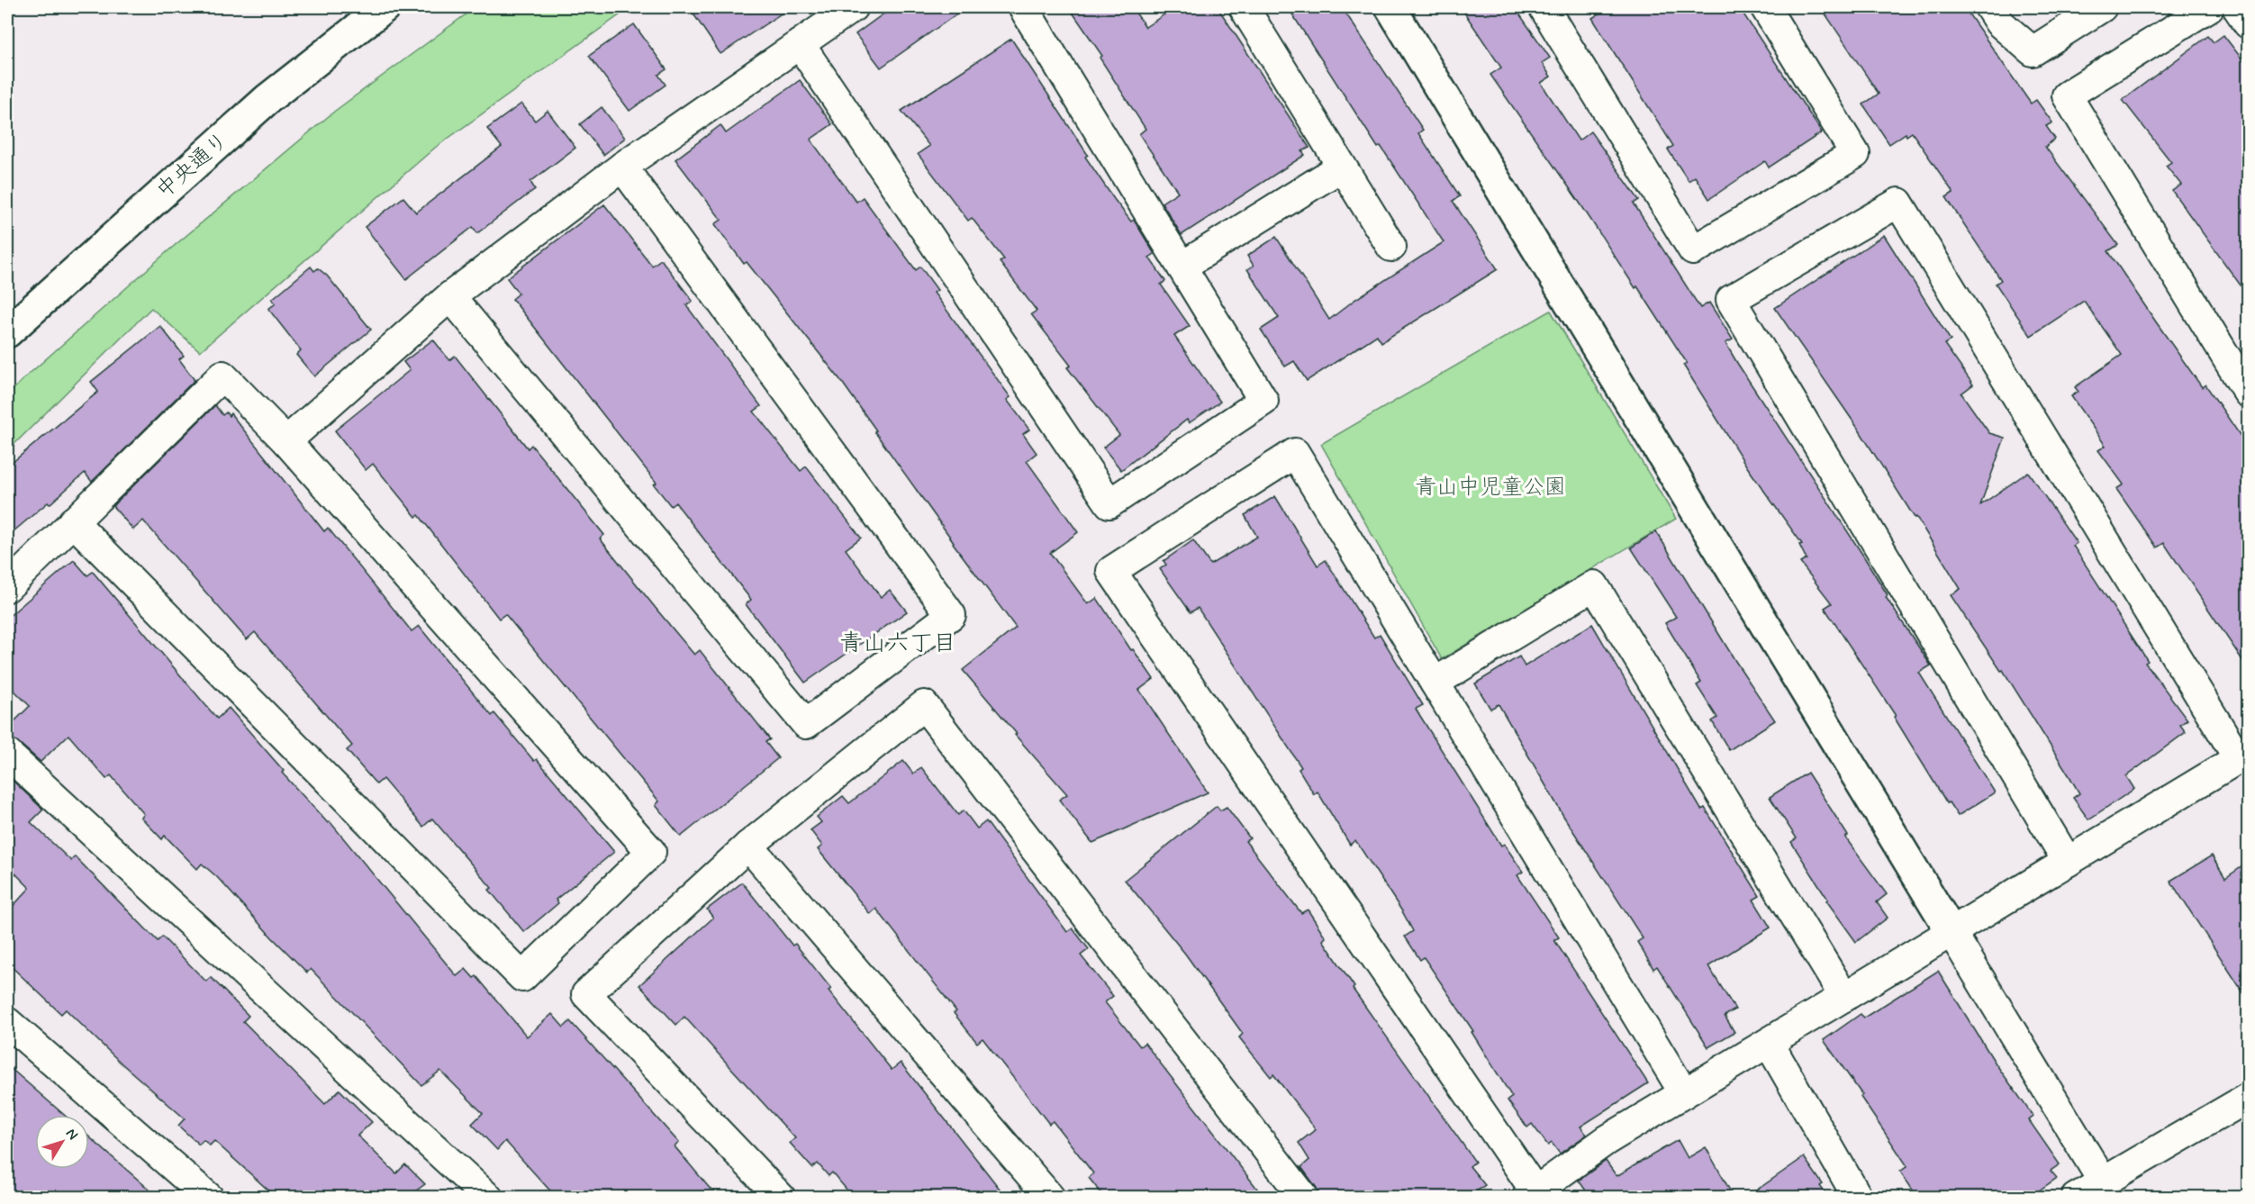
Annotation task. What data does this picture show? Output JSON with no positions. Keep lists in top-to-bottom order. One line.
{"streets":{"street":["中央通り"]},"districts":["青山六丁目"],"parks":["青山中児童公園"],"north":"top right"}
